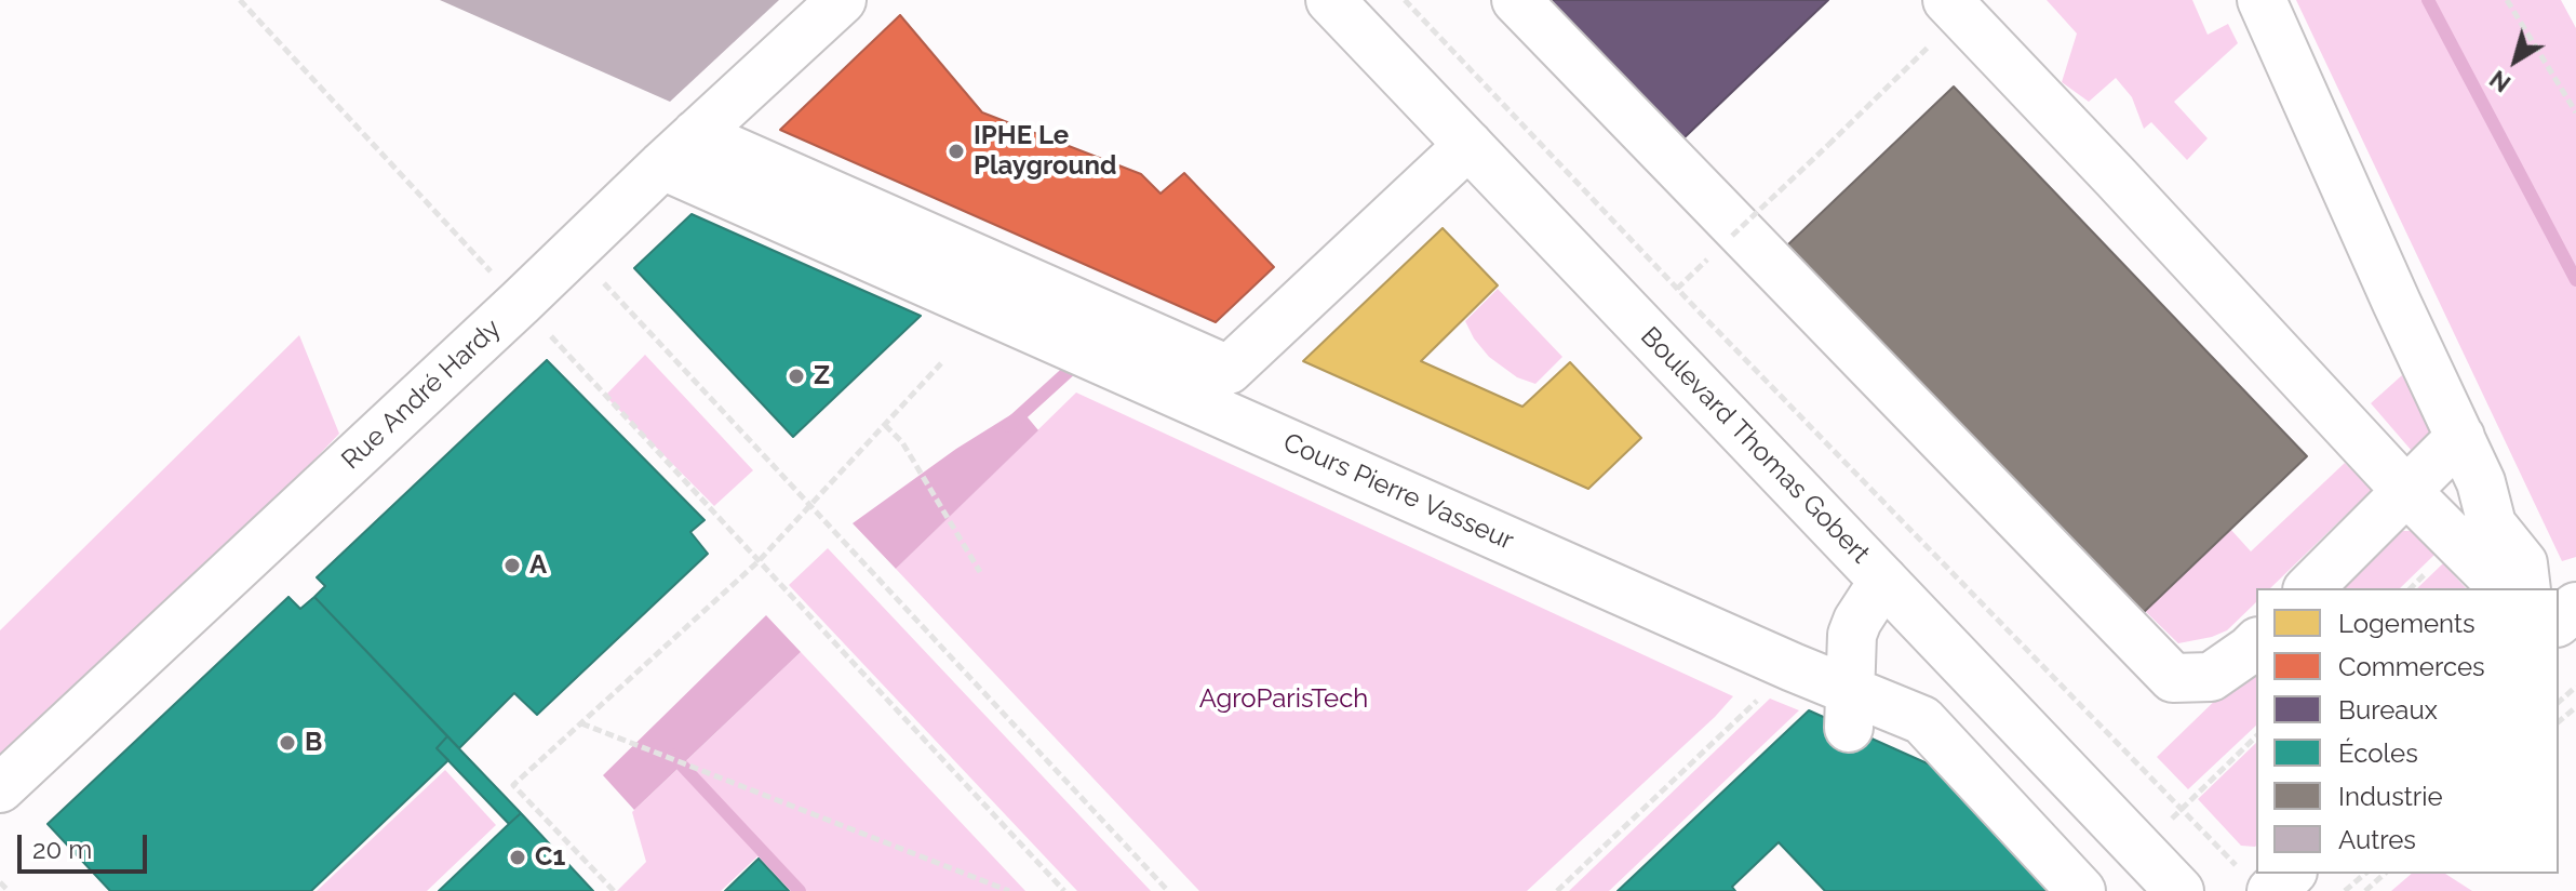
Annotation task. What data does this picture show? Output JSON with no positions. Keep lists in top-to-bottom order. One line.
{"streets":{"street":["Rue André Hardy","Boulevard Thomas Gobert","Cours Pierre Vasseur"]},"crossings":[["Rue André Hardy","Cours Pierre Vasseur"]],"parks":["AgroParisTech"],"places":["IPHE Le Playground","Z","A","B","C1"],"legend":["Logements","Commerces","Bureaux","Écoles","Industrie","Autres"],"scale_bar":"20 m","north":"bottom left"}
